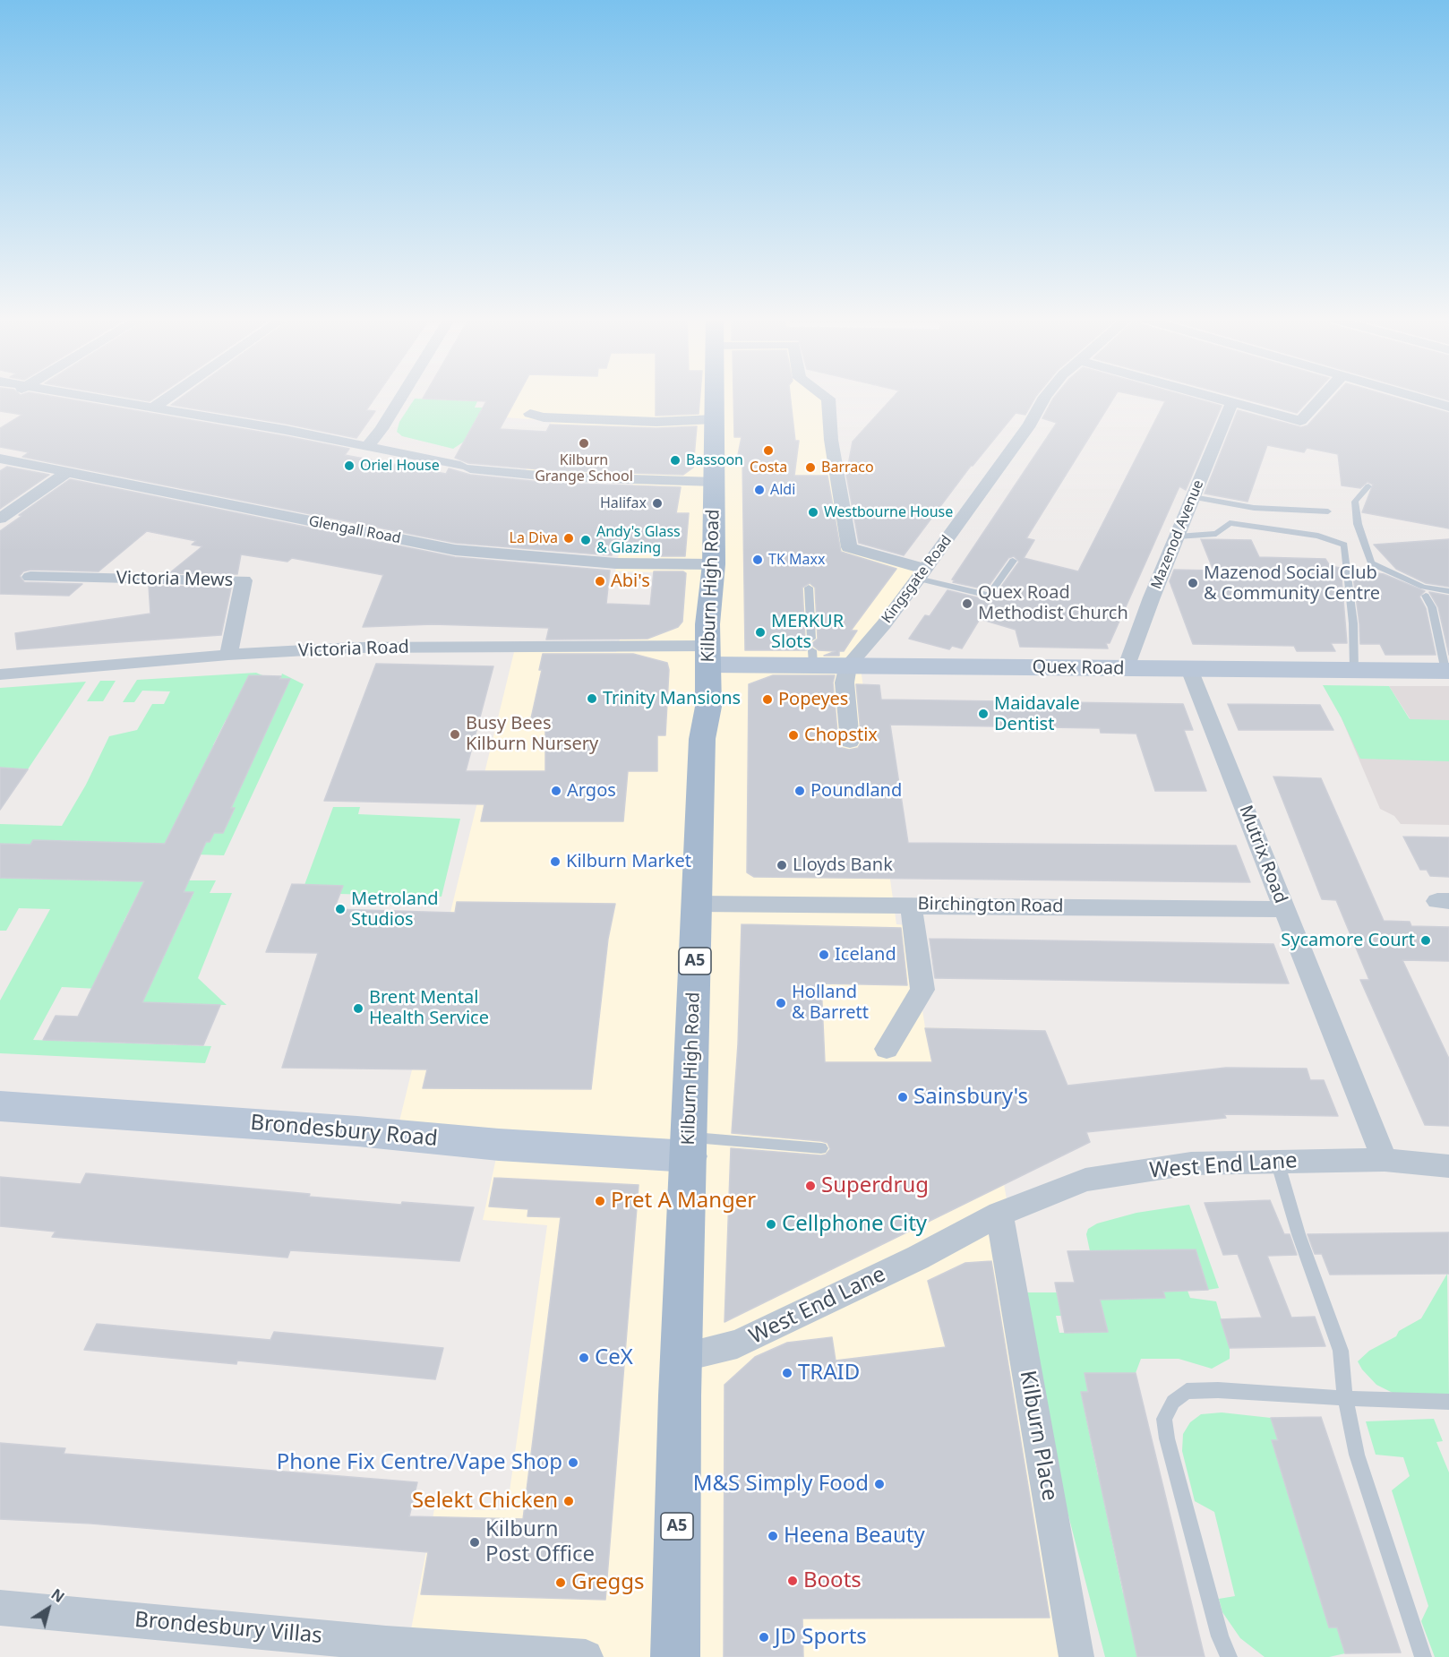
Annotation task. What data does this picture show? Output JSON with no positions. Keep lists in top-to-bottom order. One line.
{"streets":{"main road":["Kilburn High Road","Quex Road","A5","Brondesbury Road"],"street":["Glengall Road","Mazenod Avenue","Victoria Mews","Kingsgate Road","Victoria Road","Mutrix Road","Birchington Road","West End Lane","Kilburn Place","Brondesbury Villas"]},"crossings":[["Glengall Road","Kilburn High Road"],["Mazenod Avenue","Quex Road"],["Victoria Mews","Victoria Road"],["Kingsgate Road","Quex Road"],["Kilburn High Road","Victoria Road"],["Kilburn High Road","Quex Road"],["Kilburn High Road","Birchington Road"],["Kilburn High Road","Brondesbury Road"],["Kilburn High Road","West End Lane"],["Victoria Road","Quex Road"],["Quex Road","Mutrix Road"],["Mutrix Road","Birchington Road"],["Mutrix Road","West End Lane"],["West End Lane","Kilburn Place"]],"places":["Kilburn Grange School","Costa","Bassoon","Oriel House","Barraco","Aldi","Halifax","Westbourne House","La Diva","Andy's Glass & Glazing","TK Maxx","Abi's","Mazenod Social Club & Community Centre","Quex Road Methodist Church","MERKUR Slots","Trinity Mansions","Popeyes","Maidavale Dentist","Busy Bees Kilburn Nursery","Chopstix","Argos","Poundland","Kilburn Market","Lloyds Bank","Metroland Studios","Sycamore Court","Iceland","Holland & Barrett","Brent Mental Health Service","Sainsbury's","Superdrug","Pret A Manger","Cellphone City","CeX","TRAID","Phone Fix Centre/Vape Shop","M&S Simply Food","Selekt Chicken","Heena Beauty","Kilburn Post Office","Boots","Greggs","JD Sports"],"north":"top right"}
